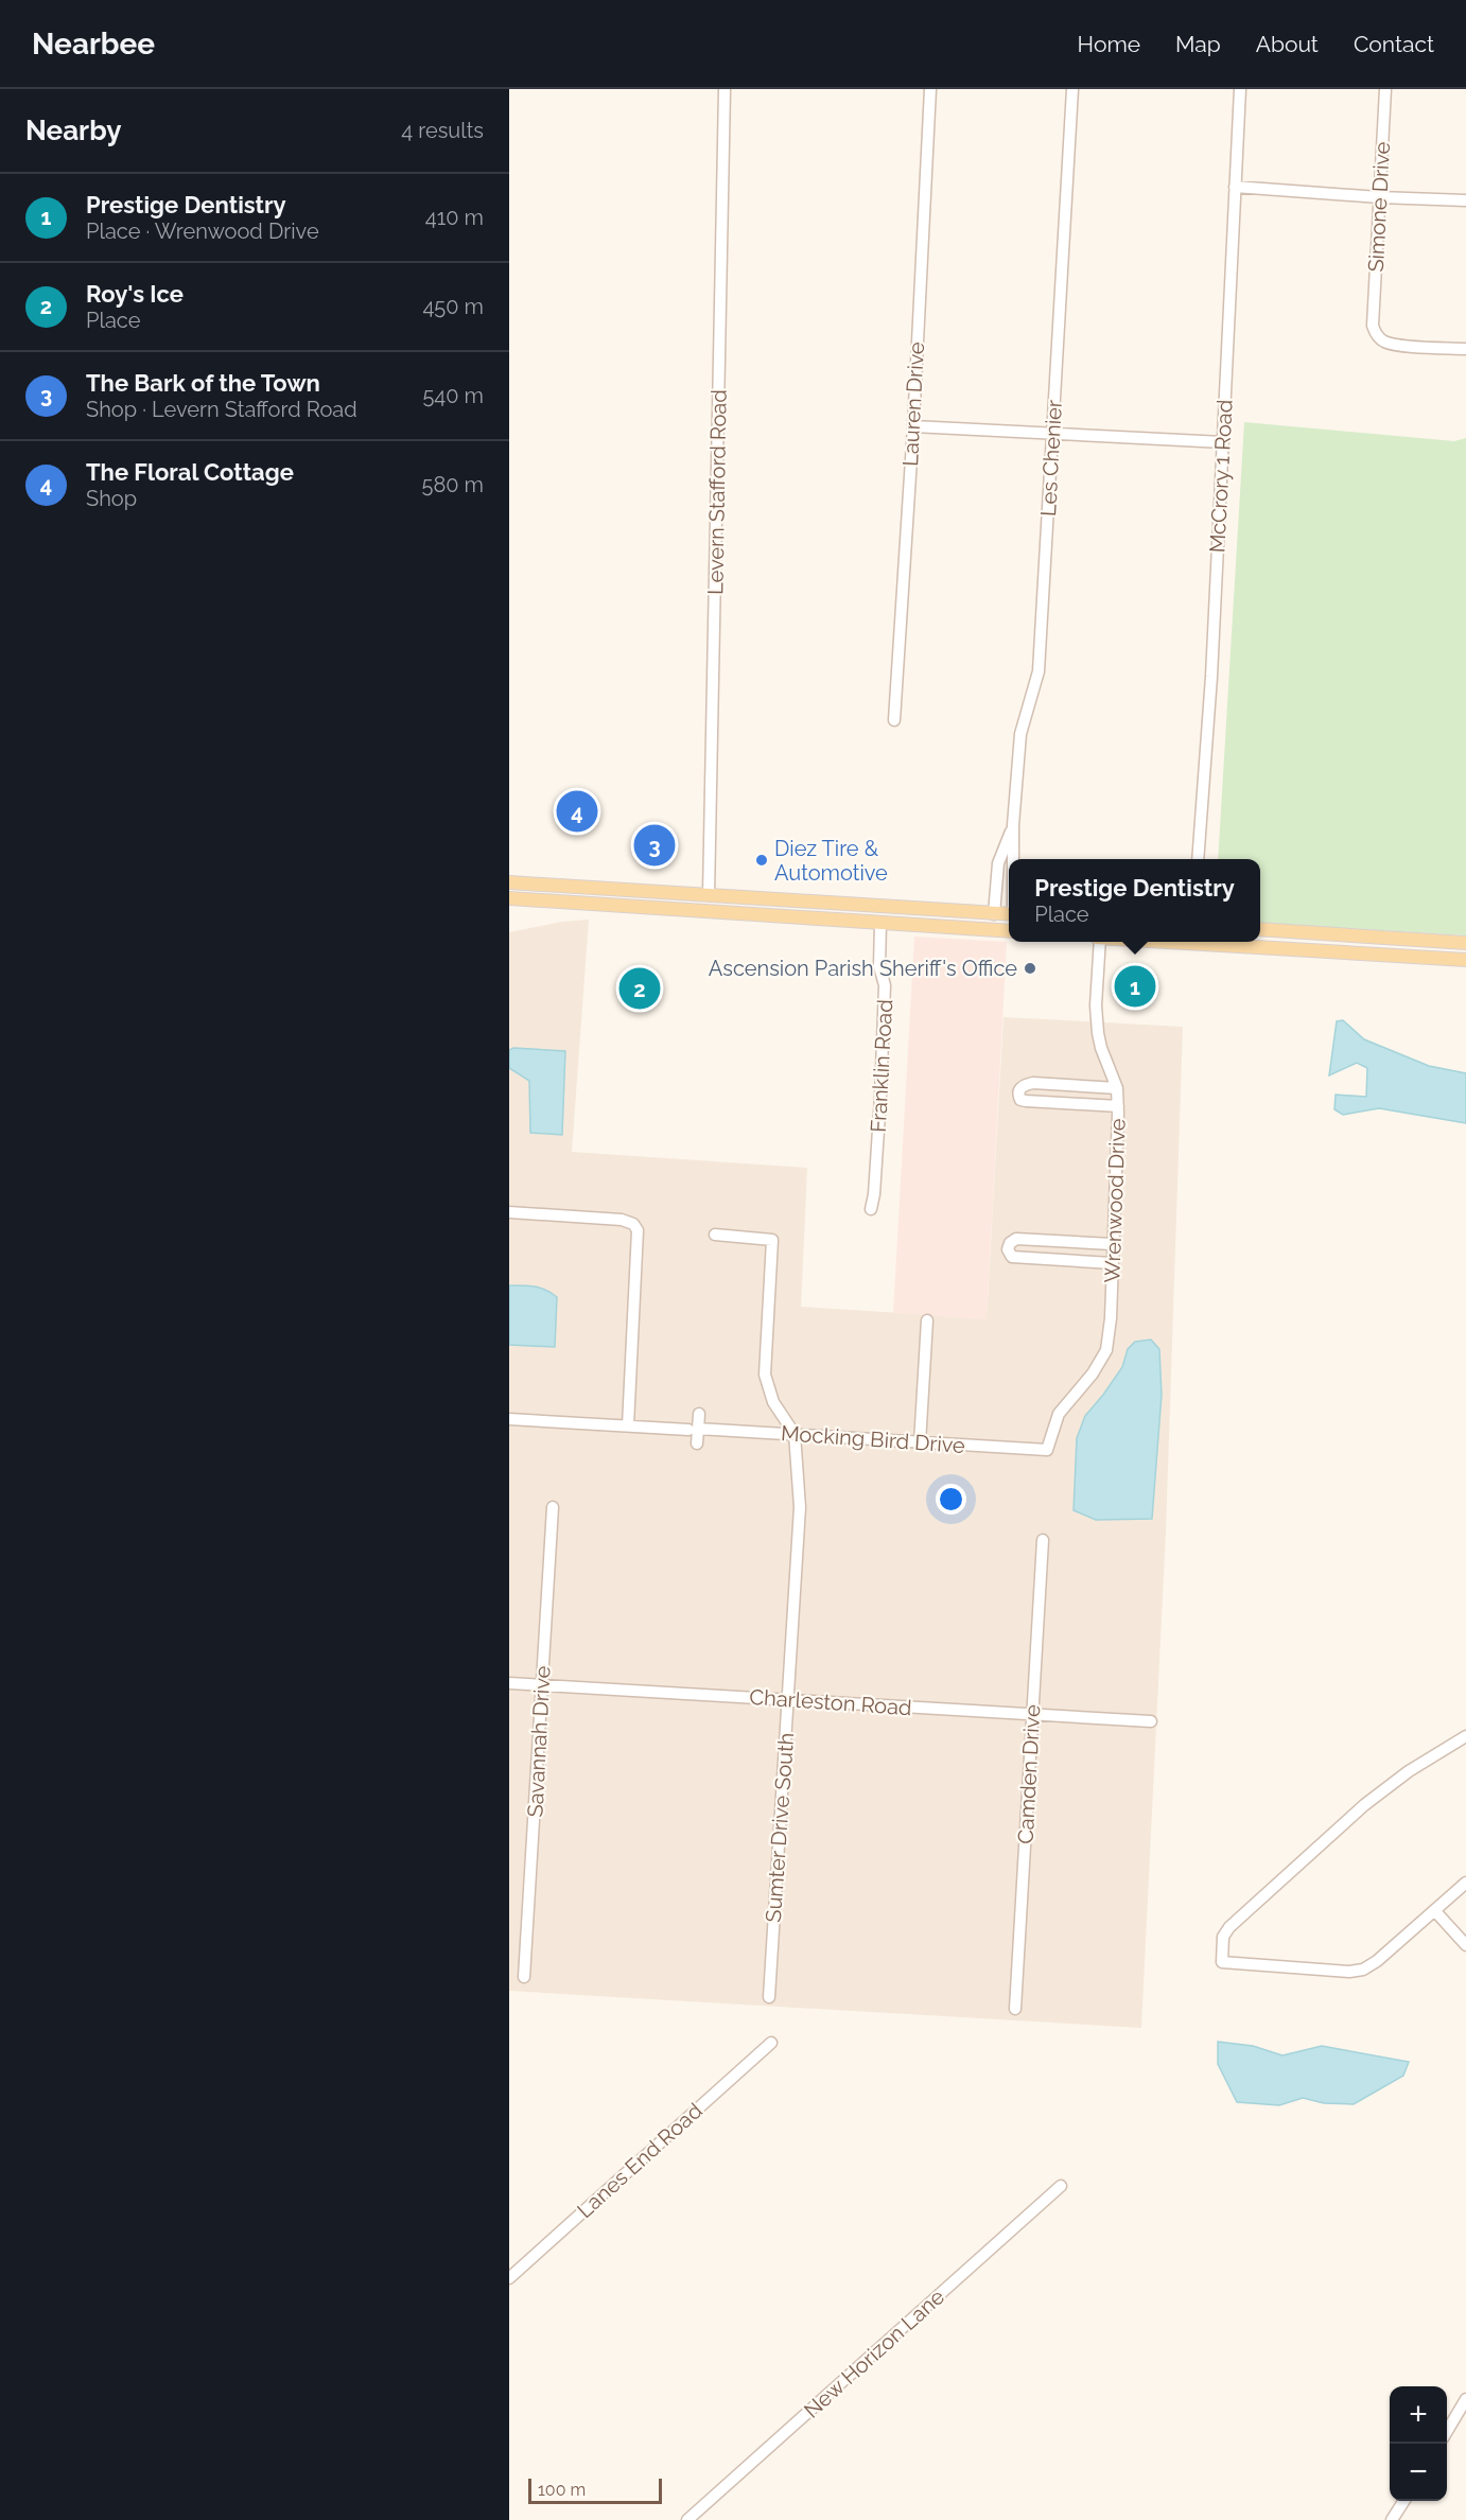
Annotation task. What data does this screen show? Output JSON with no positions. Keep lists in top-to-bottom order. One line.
{"streets":{"street":["Simone Drive","Lauren Drive","Les Chenier","McCrory 1 Road","Levern Stafford Road","Franklin Road","Wrenwood Drive","Mocking Bird Drive","Charleston Road","Savannah Drive","Camden Drive","Sumter Drive South","Lanes End Road","New Horizon Lane"]},"crossings":[["Wrenwood Drive","Mocking Bird Drive"],["Mocking Bird Drive","Sumter Drive South"],["Charleston Road","Savannah Drive"],["Charleston Road","Camden Drive"],["Charleston Road","Sumter Drive South"]],"places":["Diez Tire & Automotive","Ascension Parish Sheriff's Office"],"scale_bar":"100 m","page":{"header":"Nearbee","nav":["Home","Map","About","Contact"],"heading":["Nearby","4 results"],"list":[{"mark":"1","name":"Prestige Dentistry","note":"Place · Wrenwood Drive","value":"410 m"},{"mark":"2","name":"Roy's Ice","note":"Place","value":"450 m"},{"mark":"3","name":"The Bark of the Town","note":"Shop · Levern Stafford Road","value":"540 m"},{"mark":"4","name":"The Floral Cottage","note":"Shop","value":"580 m"}],"pins":["4","3","1","2"],"popup":["Prestige Dentistry","Place"],"map_buttons":["+","−"],"scale":"100 m"}}
